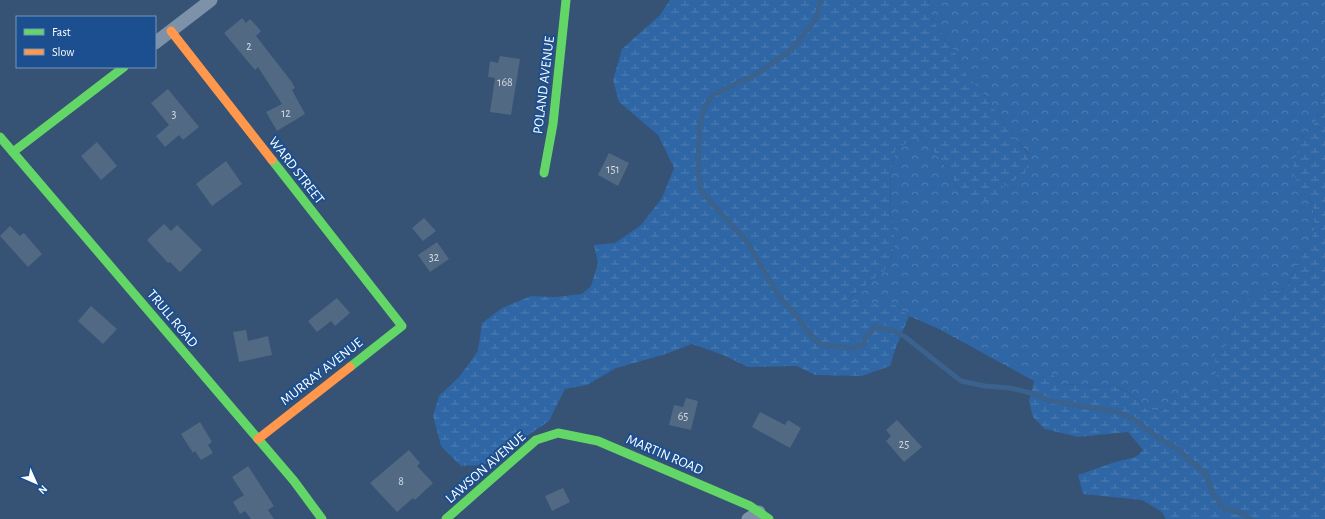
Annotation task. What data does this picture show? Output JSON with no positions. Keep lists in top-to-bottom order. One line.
{"streets":{"street":["POLAND AVENUE","WARD STREET","TRULL ROAD","MURRAY AVENUE","MARTIN ROAD","LAWSON AVENUE"]},"crossings":[["WARD STREET","MURRAY AVENUE"],["TRULL ROAD","MURRAY AVENUE"],["MARTIN ROAD","LAWSON AVENUE"]],"house_numbers":["2","168","12","3","151","32","65","25","8"],"legend":["Fast","Slow"],"north":"bottom right"}
